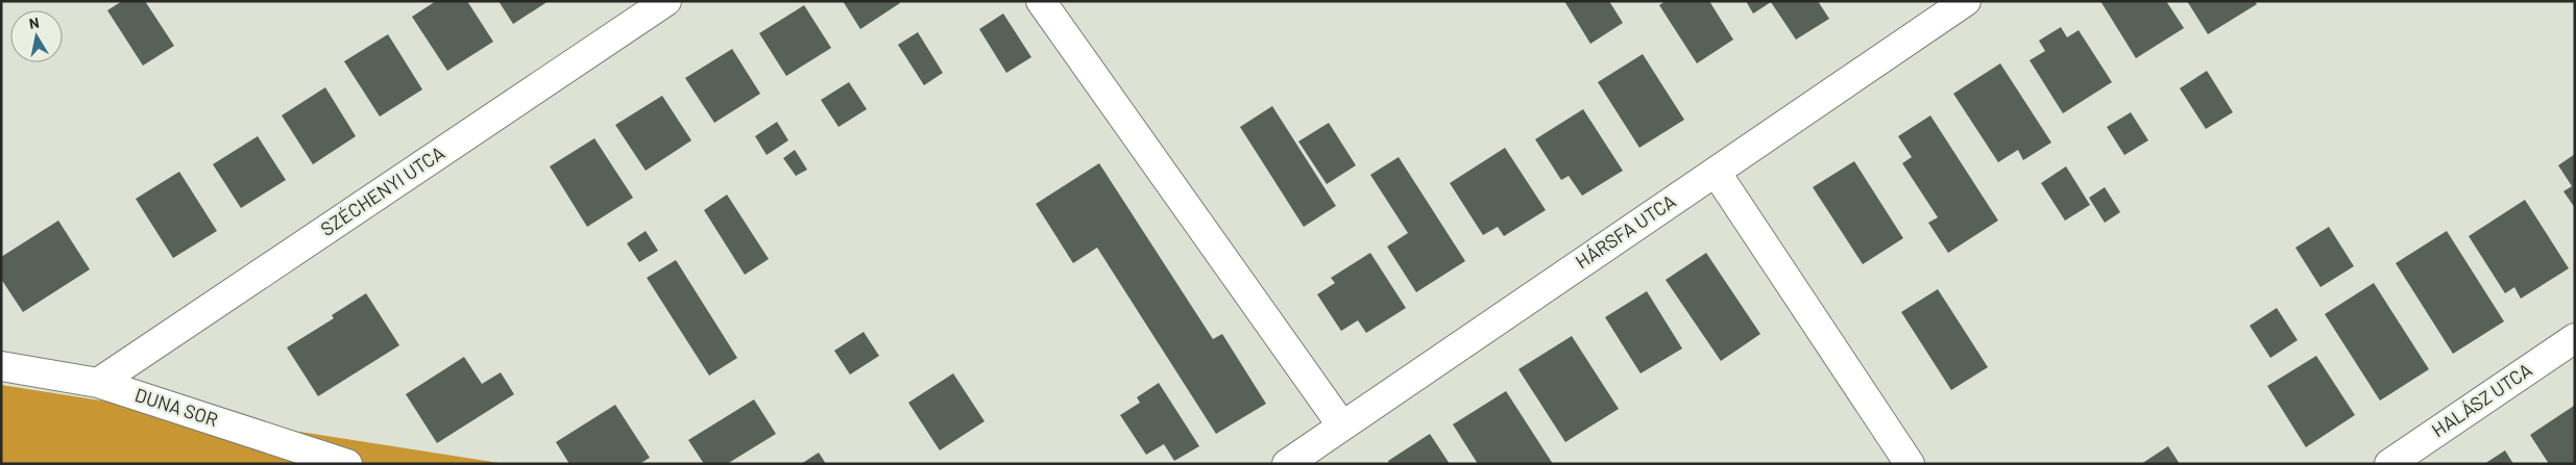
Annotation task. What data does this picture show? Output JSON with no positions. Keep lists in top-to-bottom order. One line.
{"streets":{"street":["SZÉCHENYI UTCA","HÁRSFA UTCA","HALÁSZ UTCA","DUNA SOR"]},"crossings":[["SZÉCHENYI UTCA","DUNA SOR"]],"north":"top"}
